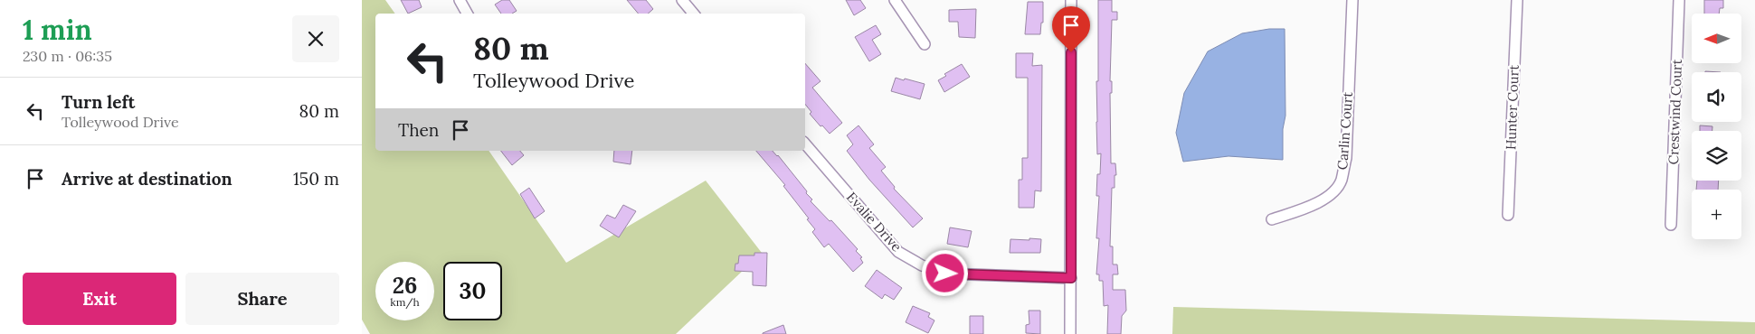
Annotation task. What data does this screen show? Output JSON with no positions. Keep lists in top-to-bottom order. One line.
{"streets":{"street":["Hunter Court","Crestwind Court","Carlin Court","Evalie Drive"]},"north":"left","page":{"heading":["1 min","230 m · 06:35"],"map_buttons":"+","turn":["80 m","Tolleywood Drive"],"list":[{"name":"Turn left","note":"Tolleywood Drive","value":"80 m"},{"name":"Arrive at destination","value":"150 m"}],"then":"Then","speed":"26 km/h","limit":"30","buttons":["Exit","Share"]}}
